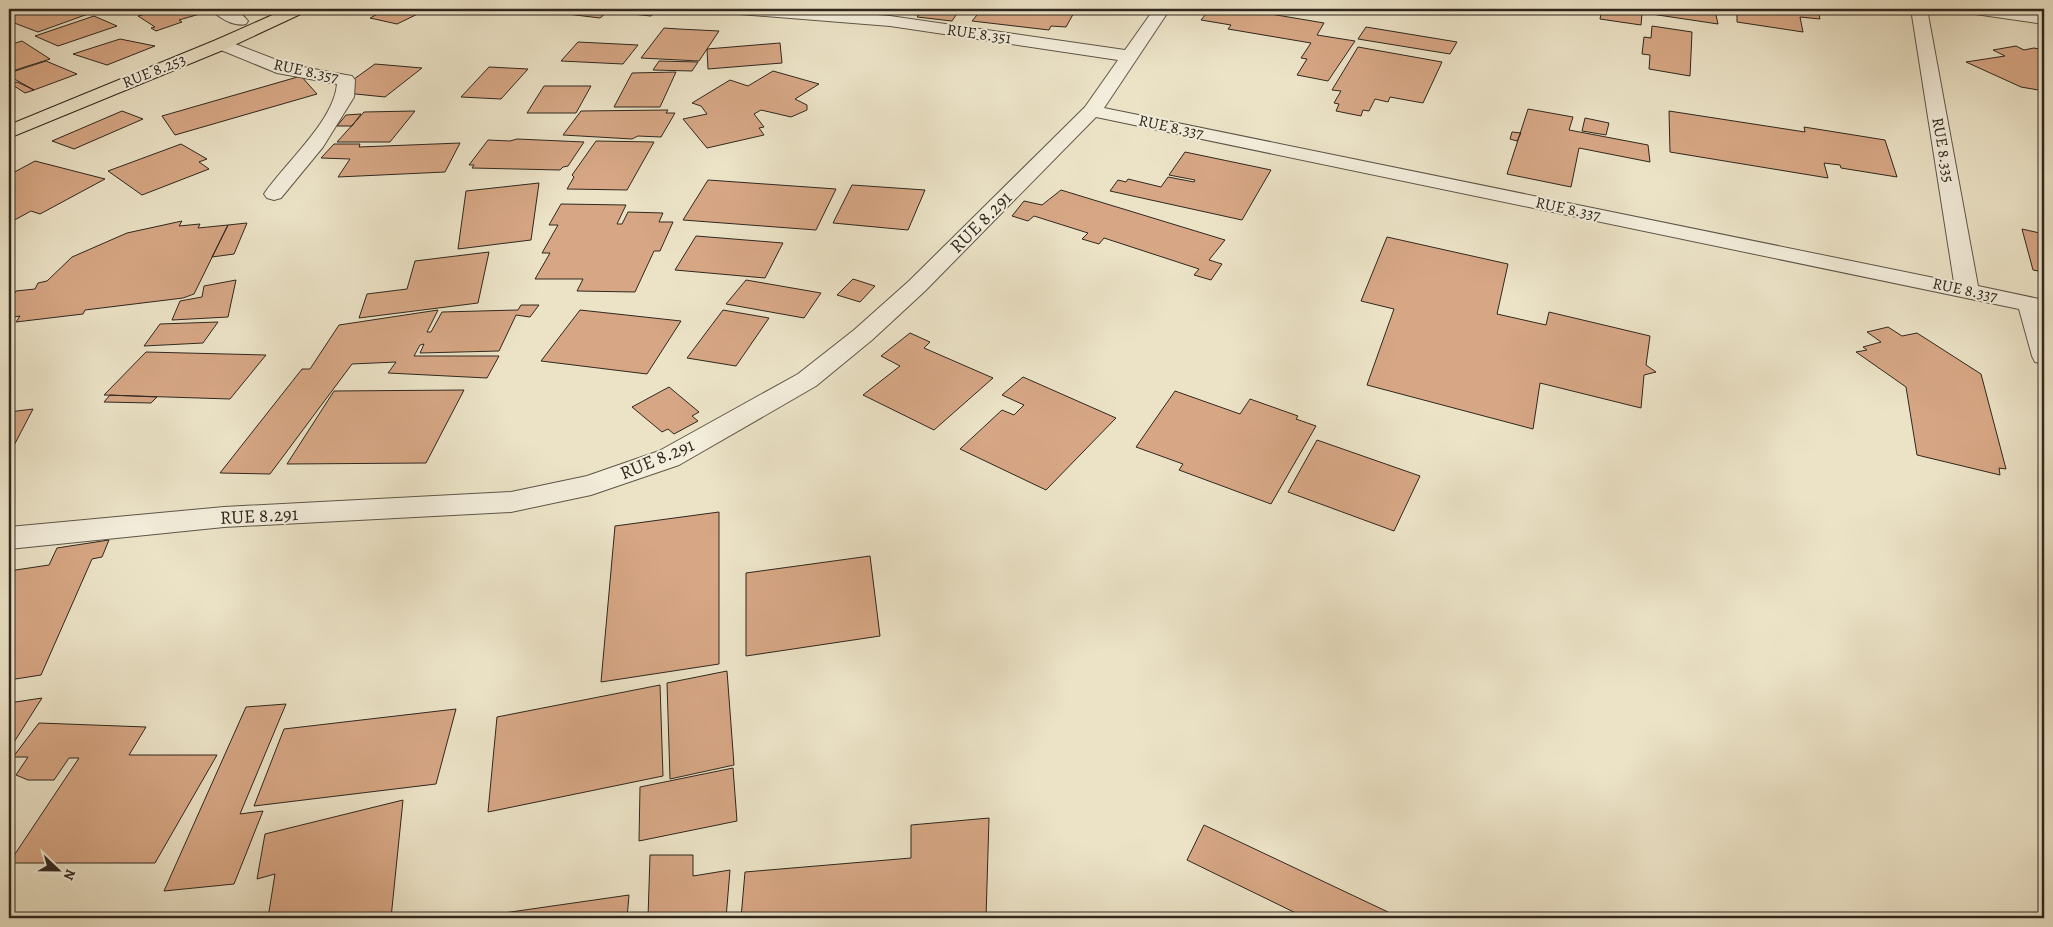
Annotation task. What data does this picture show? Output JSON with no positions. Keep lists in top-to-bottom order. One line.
{"streets":{"highway":["RUE 8.253"],"street":["RUE 8.351","RUE 8.357","RUE 8.337","RUE 8.335","RUE 8.291"]},"crossings":[["RUE 8.351","RUE 8.291"],["RUE 8.253","RUE 8.357"],["RUE 8.337","RUE 8.335"],["RUE 8.337","RUE 8.291"]],"north":"right"}
